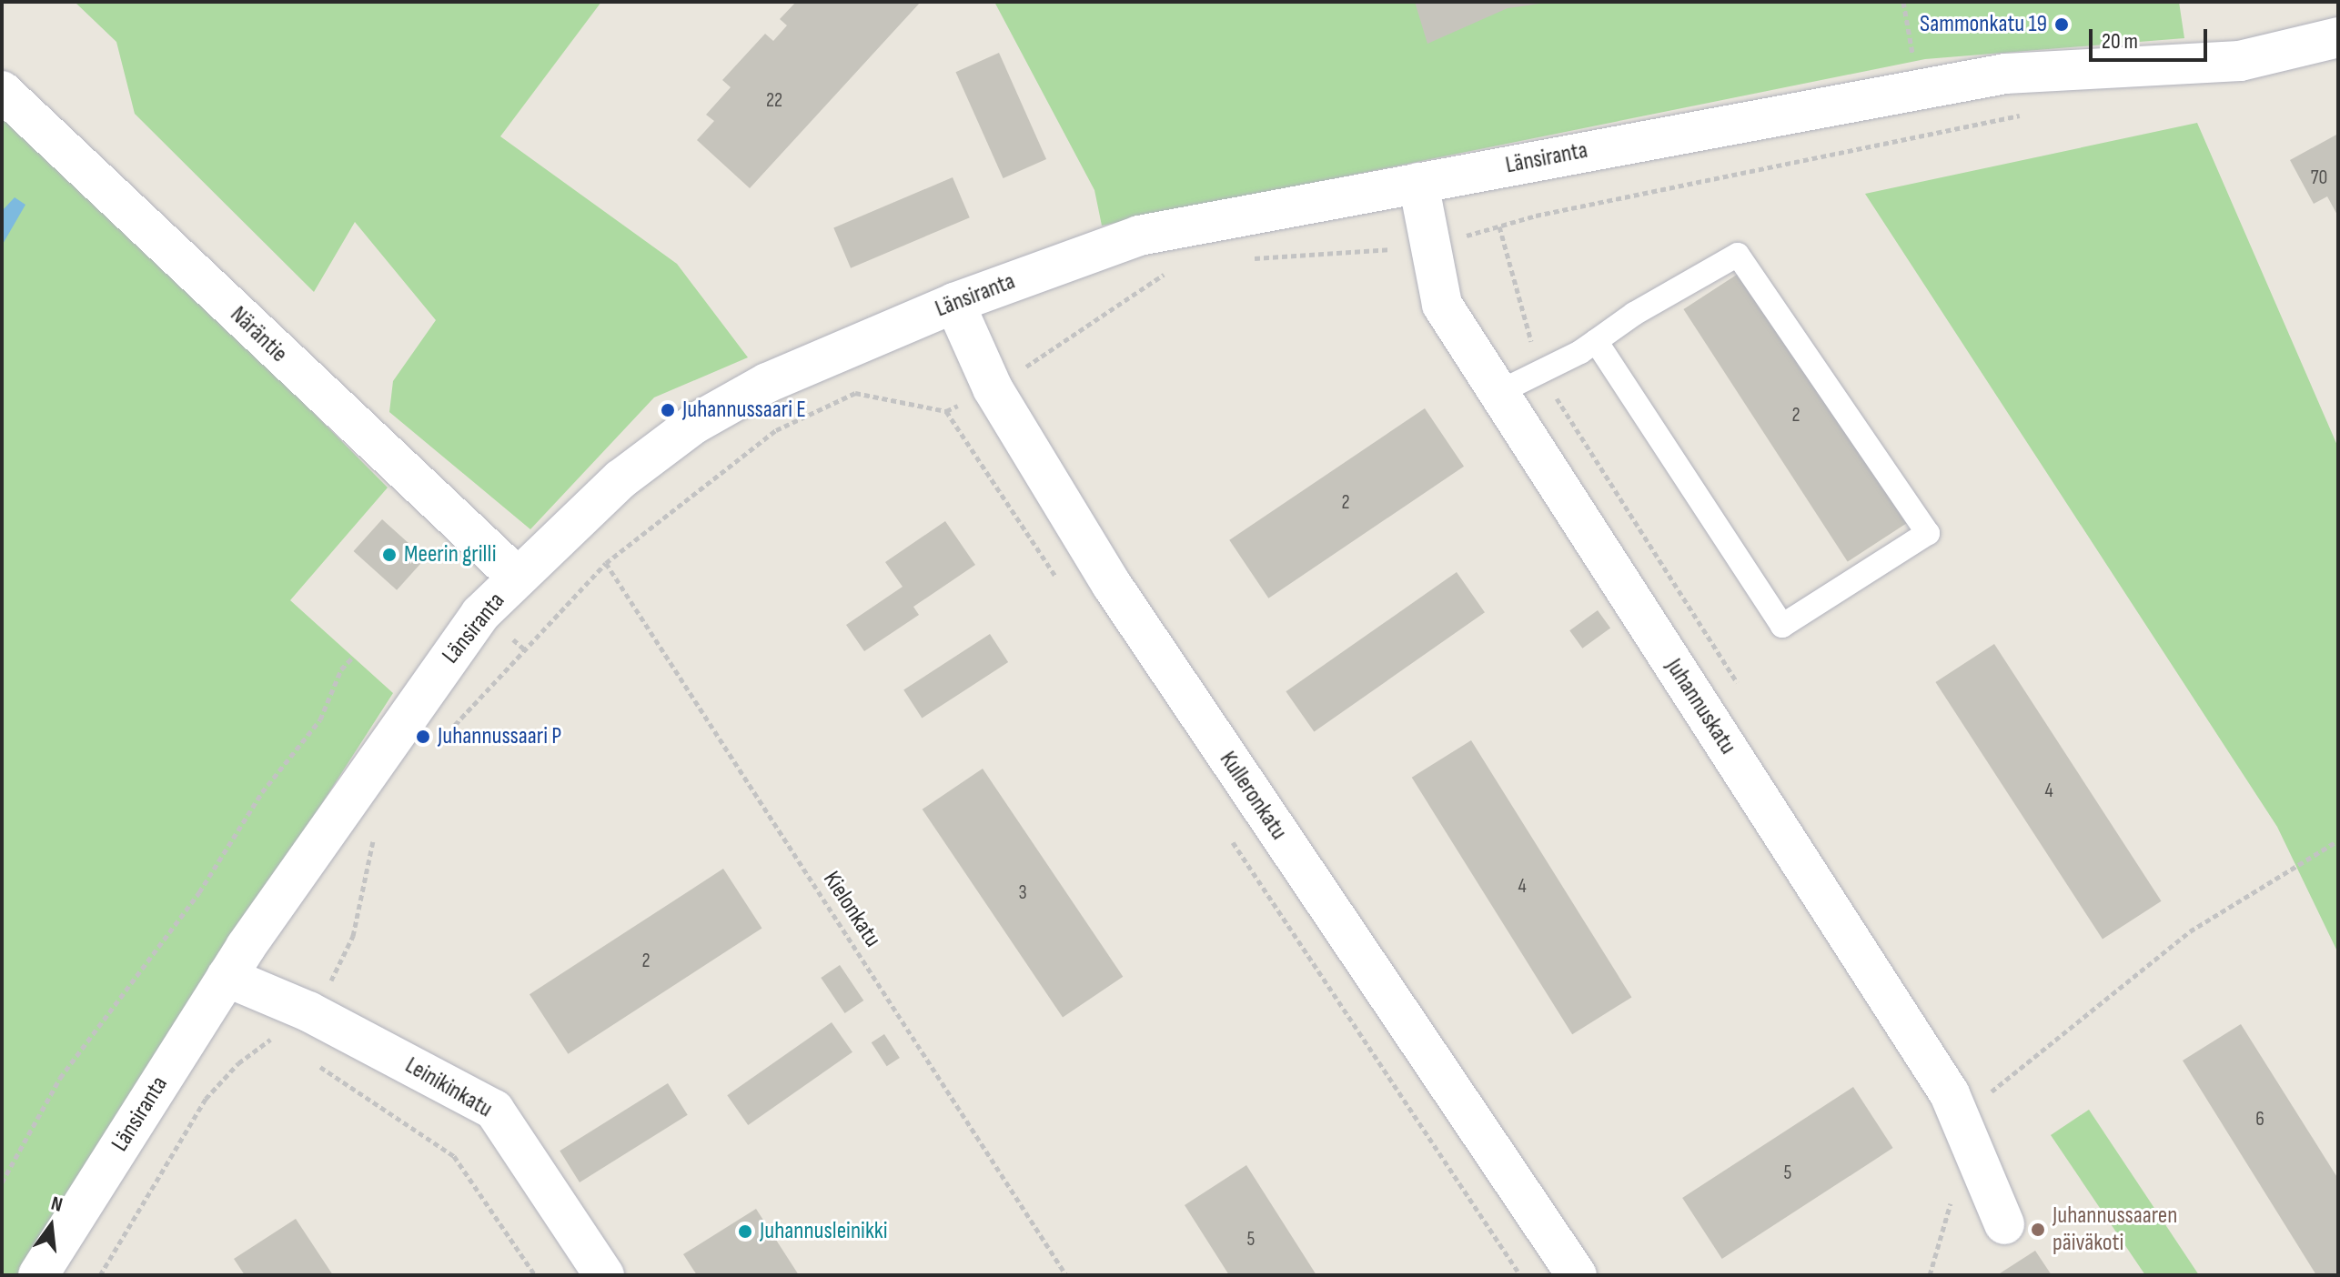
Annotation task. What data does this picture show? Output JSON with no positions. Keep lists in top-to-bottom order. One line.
{"streets":{"street":["Länsiranta","Näräntie","Juhannuskatu","Kulleronkatu","Leinikinkatu"],"path":["Kielonkatu"]},"crossings":[["Länsiranta","Näräntie"],["Länsiranta","Juhannuskatu"],["Länsiranta","Kulleronkatu"],["Länsiranta","Leinikinkatu"]],"places":["Sammonkatu 19","Juhannussaari E","Meerin grilli","Juhannussaari P","Juhannussaaren päiväkoti","Juhannusleinikki"],"house_numbers":["22","70","2","2","4","4","3","2","6","5","5"],"scale_bar":"20 m","north":"top"}
